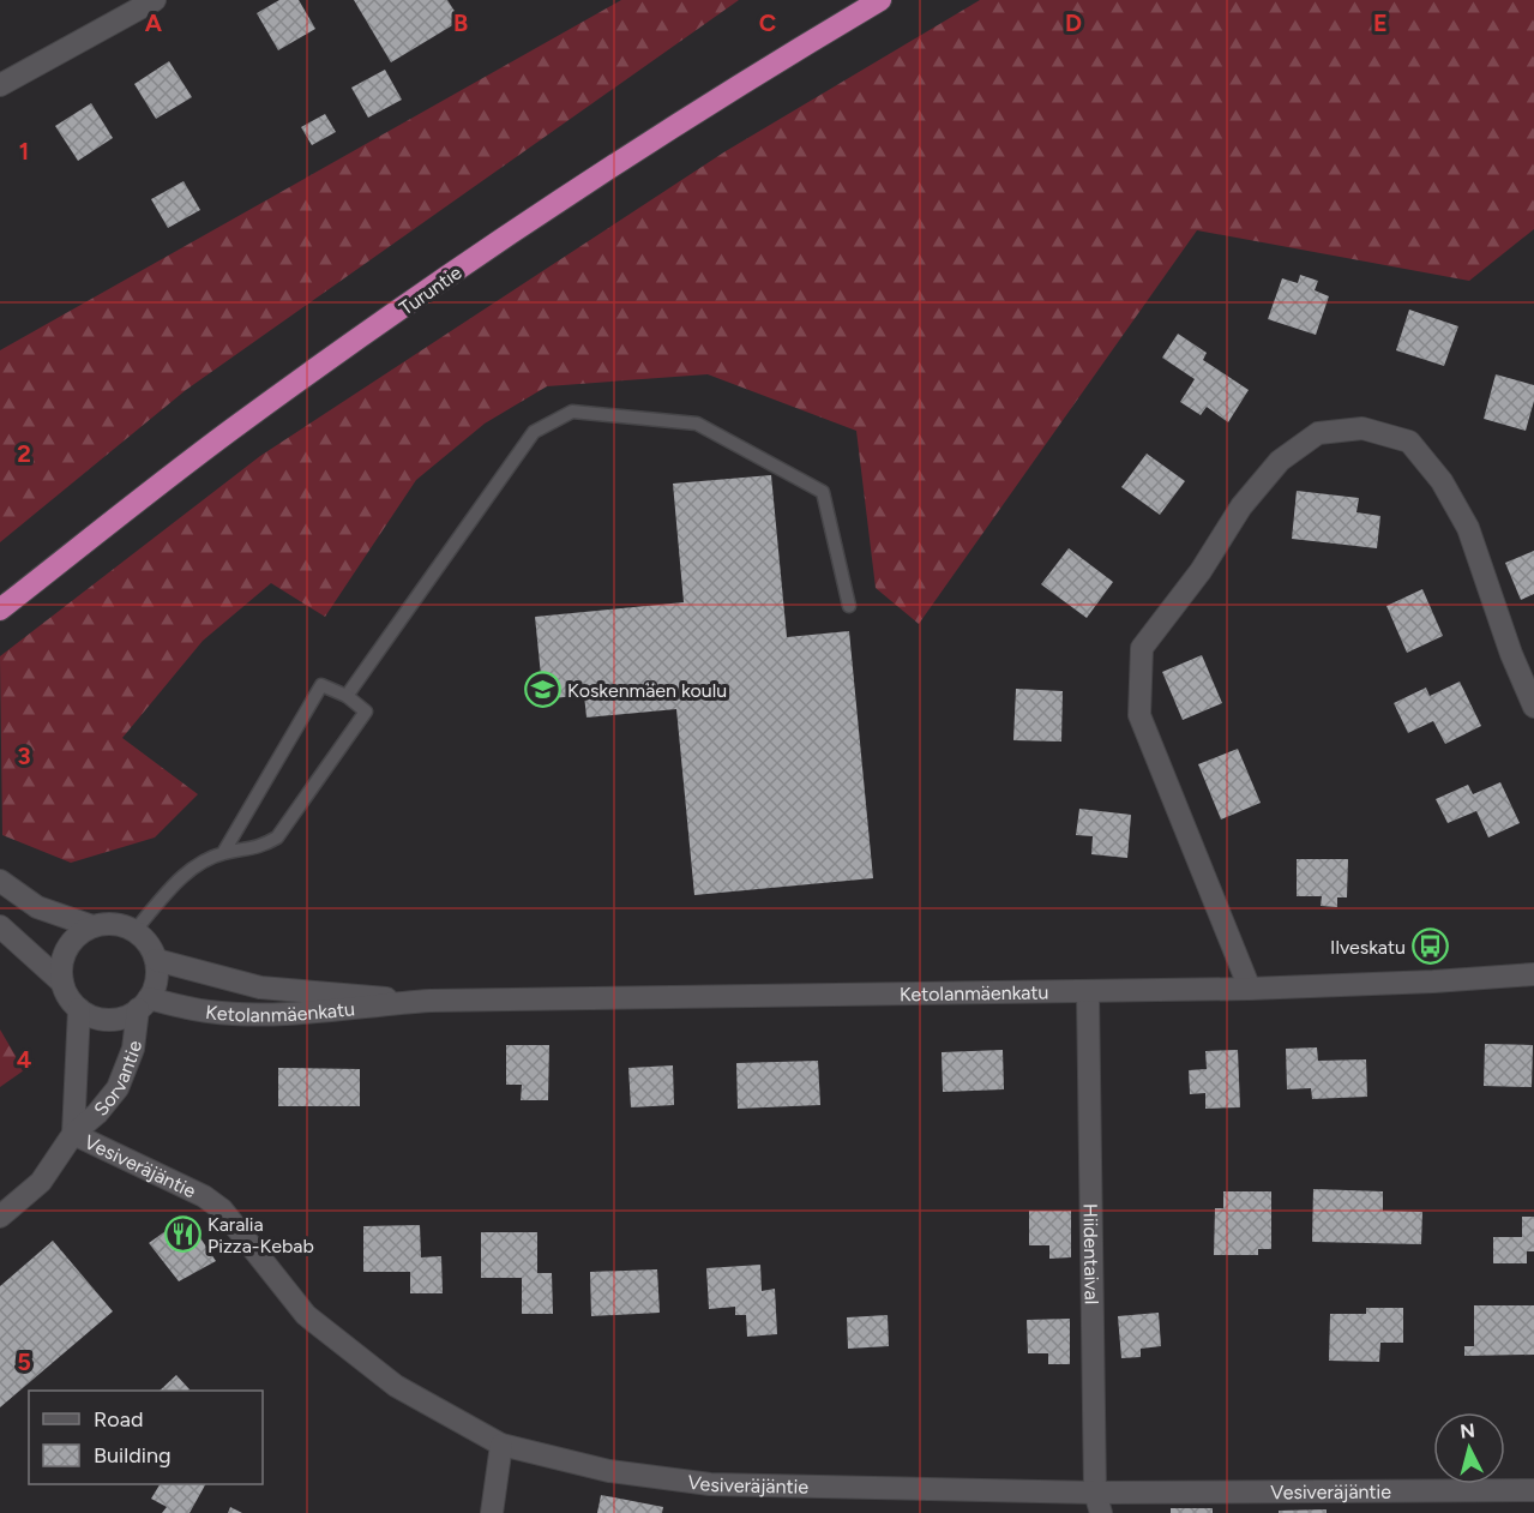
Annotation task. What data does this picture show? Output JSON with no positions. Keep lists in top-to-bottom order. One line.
{"streets":{"highway":["Turuntie"],"street":["Ketolanmäenkatu","Sorvantie","Vesiveräjäntie","Hiidentaival"]},"crossings":[["Ketolanmäenkatu","Sorvantie"],["Ketolanmäenkatu","Hiidentaival"],["Sorvantie","Vesiveräjäntie"],["Vesiveräjäntie","Hiidentaival"]],"places":{"school or university":["Koskenmäen koulu"],"bus stop":["Ilveskatu"],"restaurant":["Karalia Pizza-Kebab"]},"legend":["Road","Building"],"north":"top","grid":{"columns":["A","B","C","D","E"],"rows":["1","2","3","4","5"]}}
